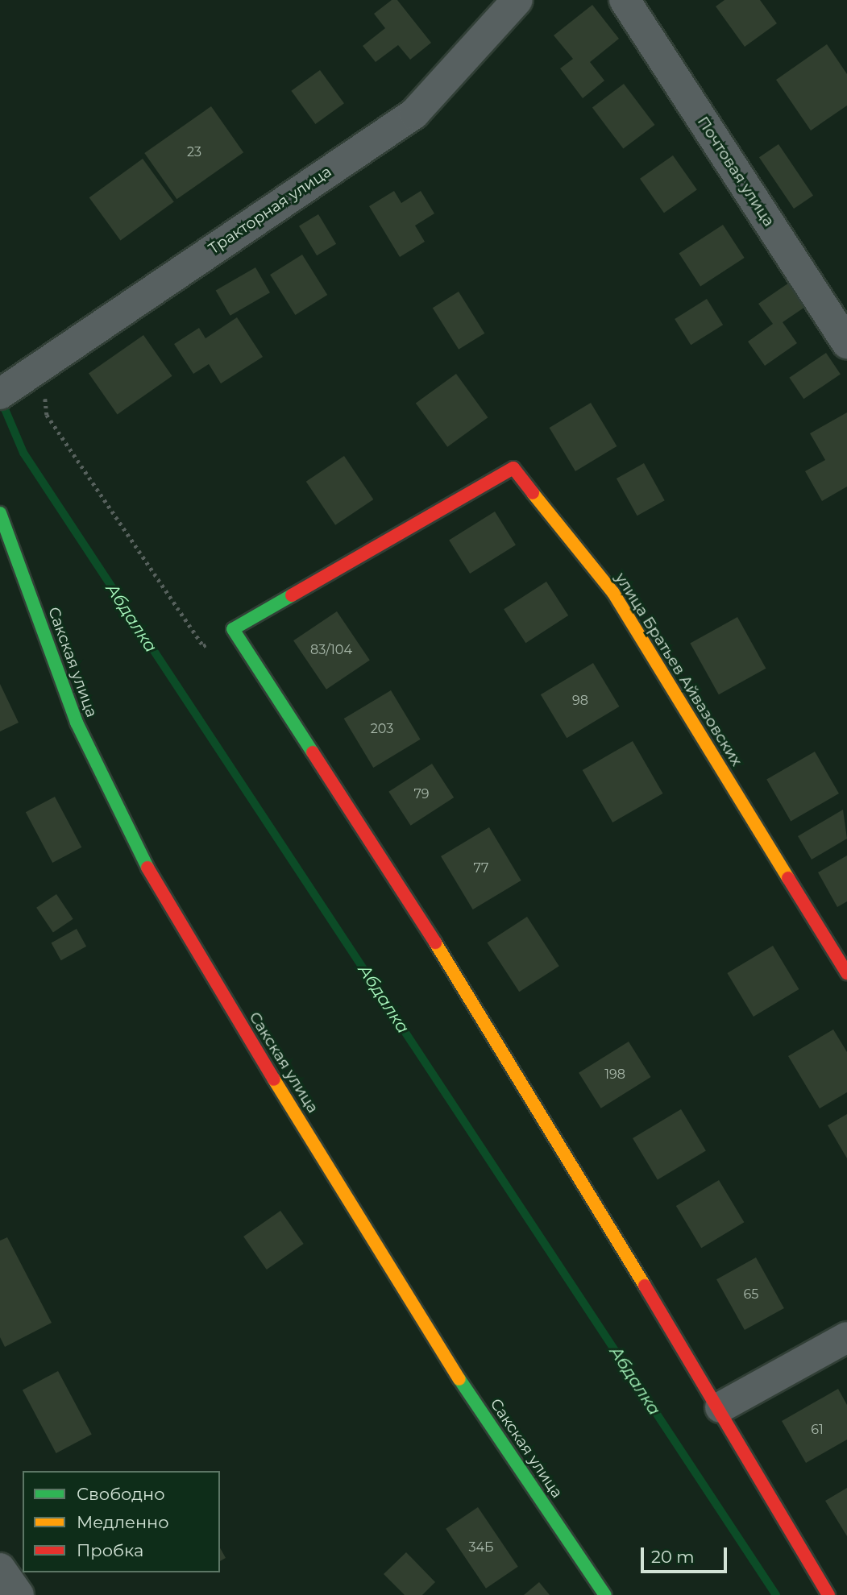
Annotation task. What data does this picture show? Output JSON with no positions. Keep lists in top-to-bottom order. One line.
{"streets":{"street":["Почтовая улица","Тракторная улица","Сакская улица","улица Братьев Айвазовских"]},"water":["Абдалка"],"house_numbers":["23","83/104","98","203","79","77","198","65","61","34Б"],"legend":["Свободно","Медленно","Пробка"],"scale_bar":"20 m"}
